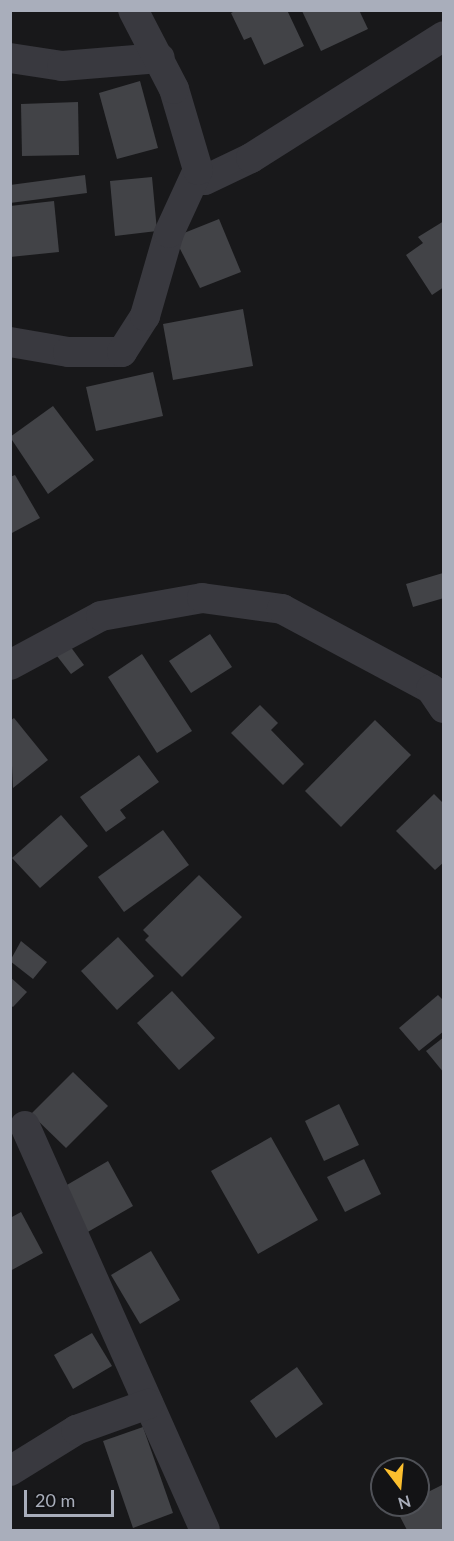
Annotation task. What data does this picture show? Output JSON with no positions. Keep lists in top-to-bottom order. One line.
{"scale_bar":"20 m","north":"bottom"}
